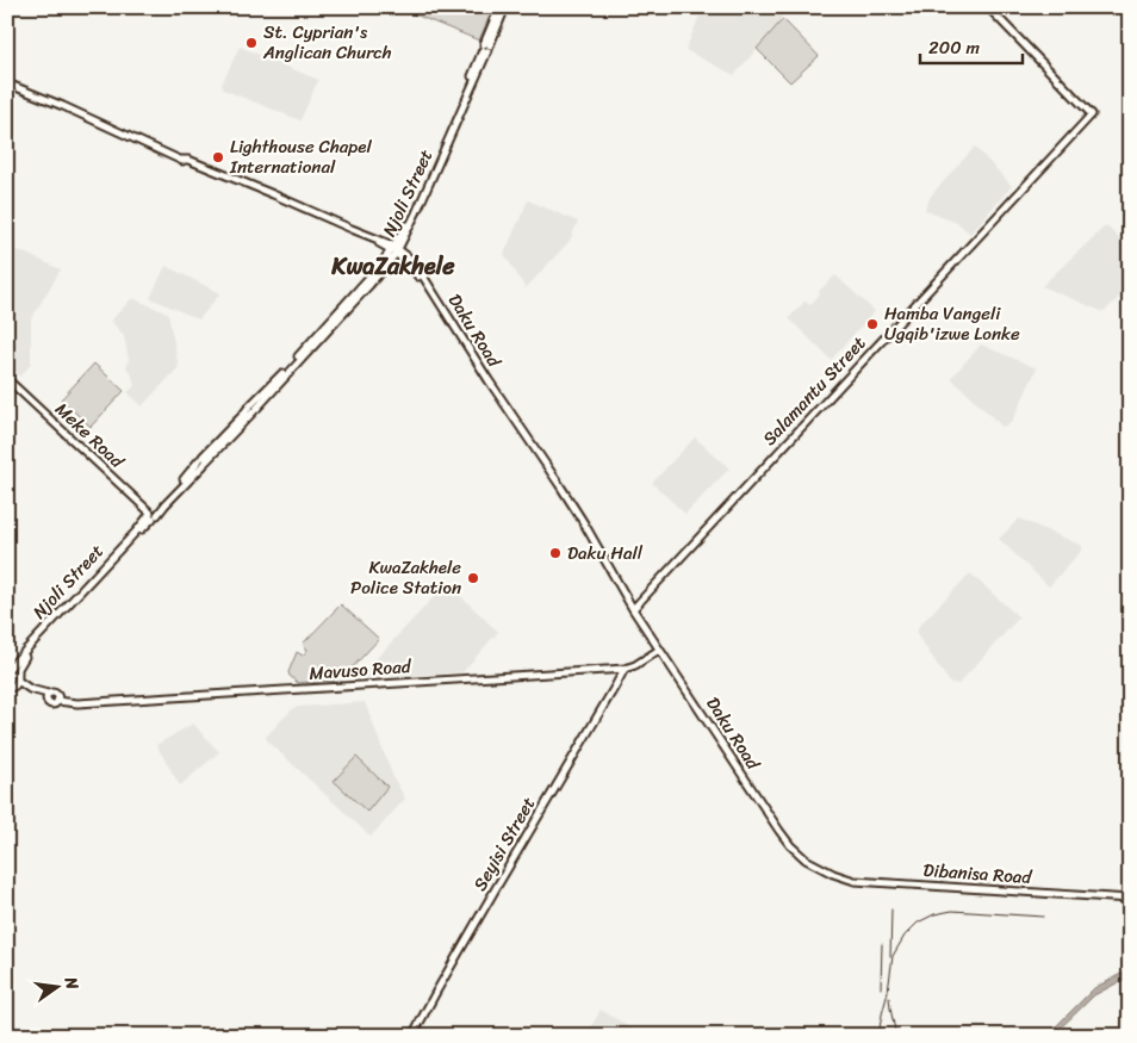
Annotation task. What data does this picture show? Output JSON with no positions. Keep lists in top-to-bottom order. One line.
{"streets":{"street":["Njoli Street","Daku Road","Salamantu Street","Meke Road","Mavuso Road","Seyisi Street","Dibanisa Road"]},"crossings":[["Njoli Street","Daku Road"],["Njoli Street","Meke Road"],["Njoli Street","Mavuso Road"],["Daku Road","Salamantu Street"],["Daku Road","Mavuso Road"],["Daku Road","Dibanisa Road"],["Mavuso Road","Seyisi Street"]],"districts":["KwaZakhele"],"places":["St. Cyprian's Anglican Church","Lighthouse Chapel International","Hamba Vangeli Ugqib'izwe Lonke","Daku Hall","KwaZakhele Police Station"],"scale_bar":"200 m","north":"right"}
